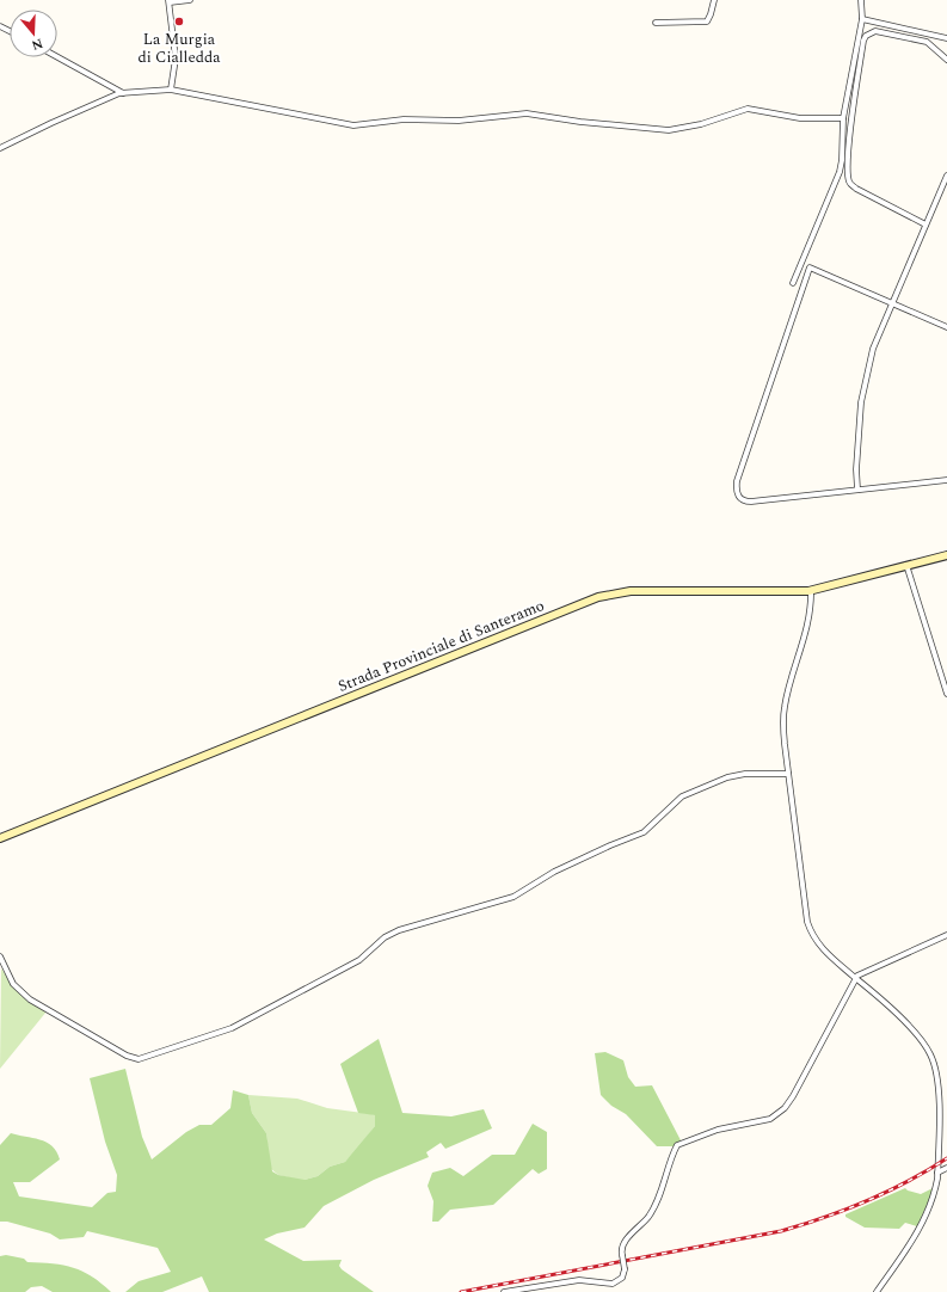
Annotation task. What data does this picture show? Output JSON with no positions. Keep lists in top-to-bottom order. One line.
{"streets":{"main road":["Strada Provinciale di Santeramo"]},"places":["La Murgia di Cialledda"],"north":"bottom"}
